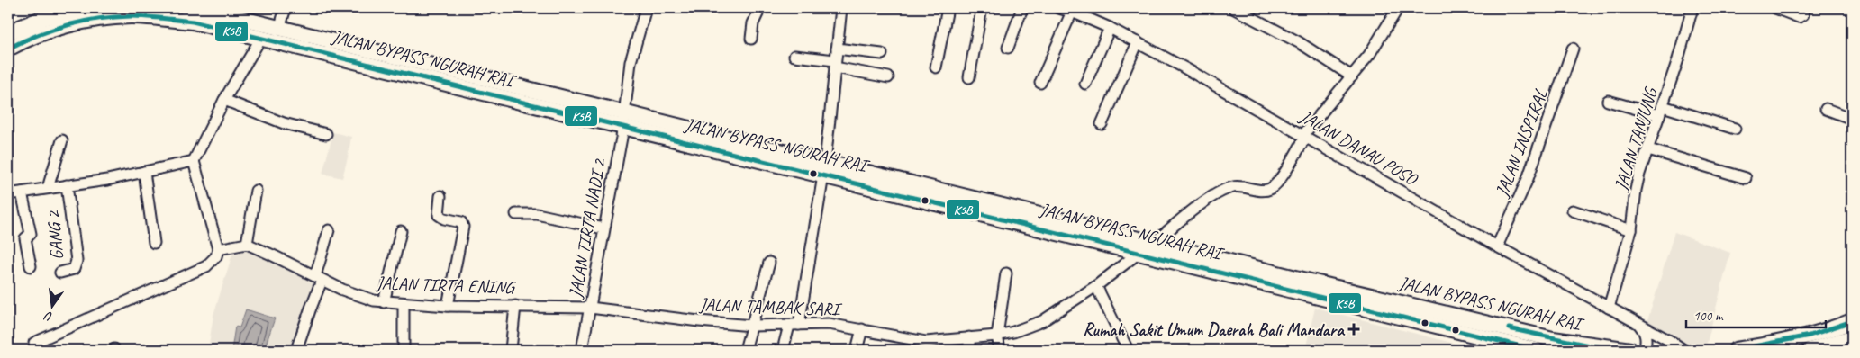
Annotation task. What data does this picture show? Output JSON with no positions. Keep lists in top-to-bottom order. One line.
{"streets":{"highway":["JALAN BYPASS NGURAH RAI"],"street":["JALAN TANJUNG","JALAN INSPIRAL","JALAN DANAU POSO","JALAN TIRTA NADI 2","GANG 2","JALAN TIRTA ENING","JALAN TAMBAK SARI"]},"crossings":[["JALAN BYPASS NGURAH RAI","JALAN TIRTA NADI 2"],["JALAN BYPASS NGURAH RAI","JALAN TAMBAK SARI"],["JALAN TANJUNG","JALAN DANAU POSO"],["JALAN INSPIRAL","JALAN DANAU POSO"],["JALAN TIRTA NADI 2","JALAN TIRTA ENING"],["JALAN TIRTA NADI 2","JALAN TAMBAK SARI"],["JALAN TIRTA ENING","JALAN TAMBAK SARI"]],"places":{"health":["Rumah Sakit Umum Daerah Bali Mandara"]},"lines":["transit line K5B"],"scale_bar":"100 m","north":"bottom"}
